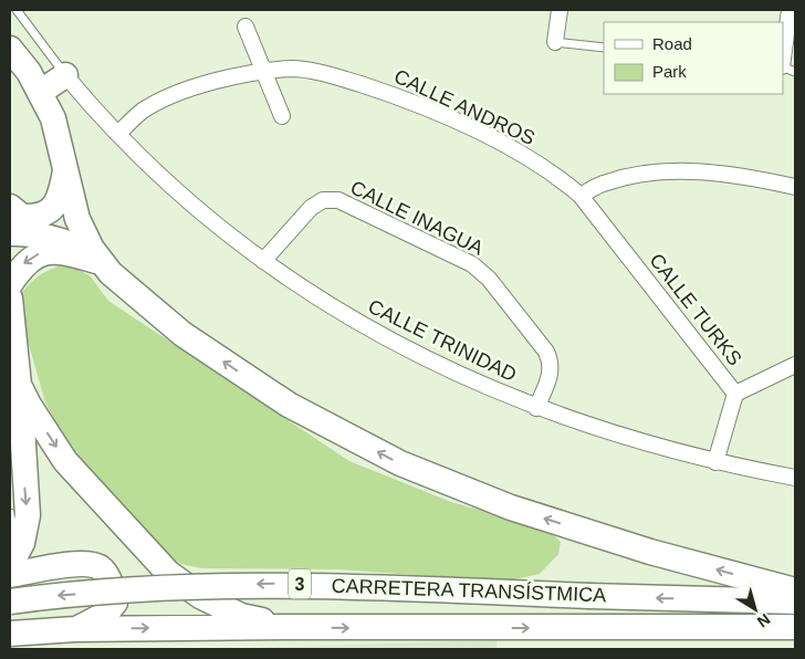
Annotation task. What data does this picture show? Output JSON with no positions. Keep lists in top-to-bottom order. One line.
{"streets":{"main road":["3","CARRETERA TRANSÍSTMICA"],"street":["CALLE ANDROS","CALLE INAGUA","CALLE TURKS","CALLE TRINIDAD"]},"crossings":[["CALLE ANDROS","CALLE TURKS"],["CALLE ANDROS","CALLE TRINIDAD"],["CALLE INAGUA","CALLE TRINIDAD"],["CALLE TURKS","CALLE TRINIDAD"]],"legend":["Road","Park"],"north":"bottom right"}
